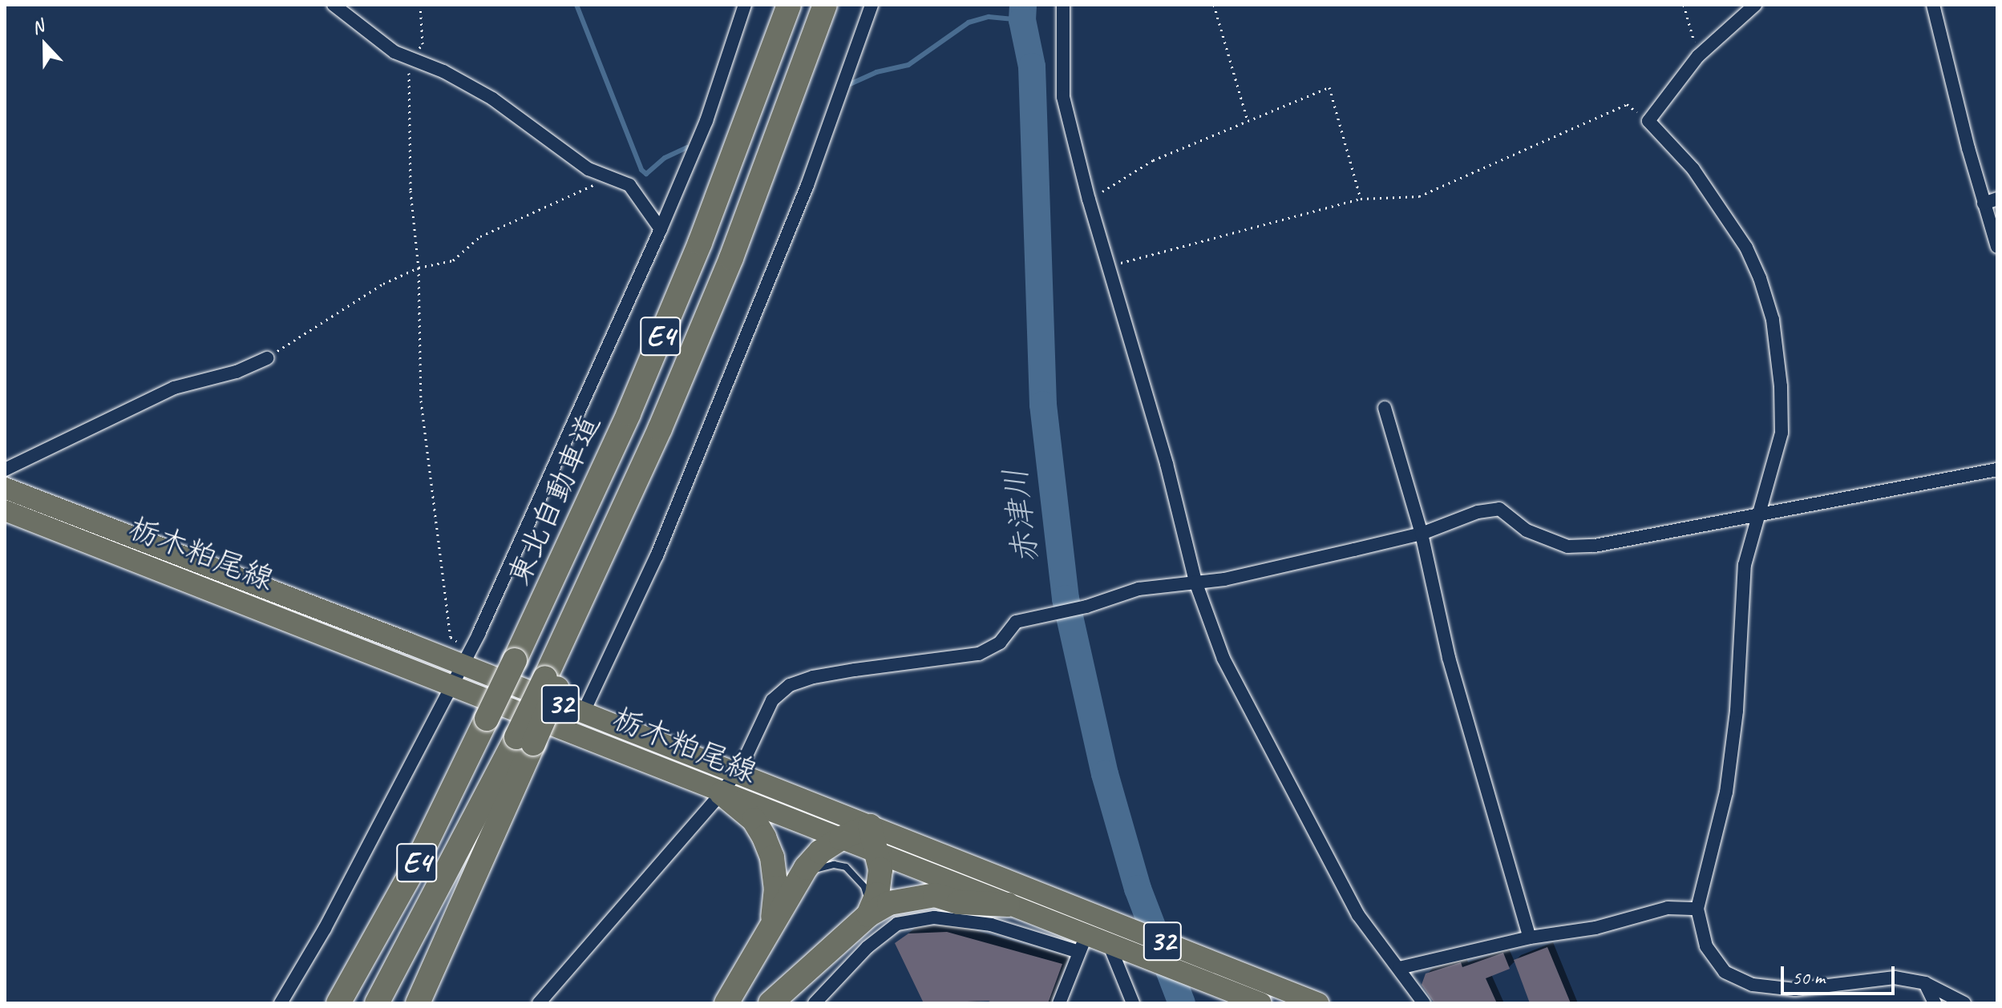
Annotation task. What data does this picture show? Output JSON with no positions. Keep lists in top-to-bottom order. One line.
{"streets":{"highway":["E4","東北自動車道"],"main road":["栃木粕尾線","32"]},"crossings":[["栃木粕尾線","32"]],"water":["赤津川"],"scale_bar":"50 m","north":"top"}
